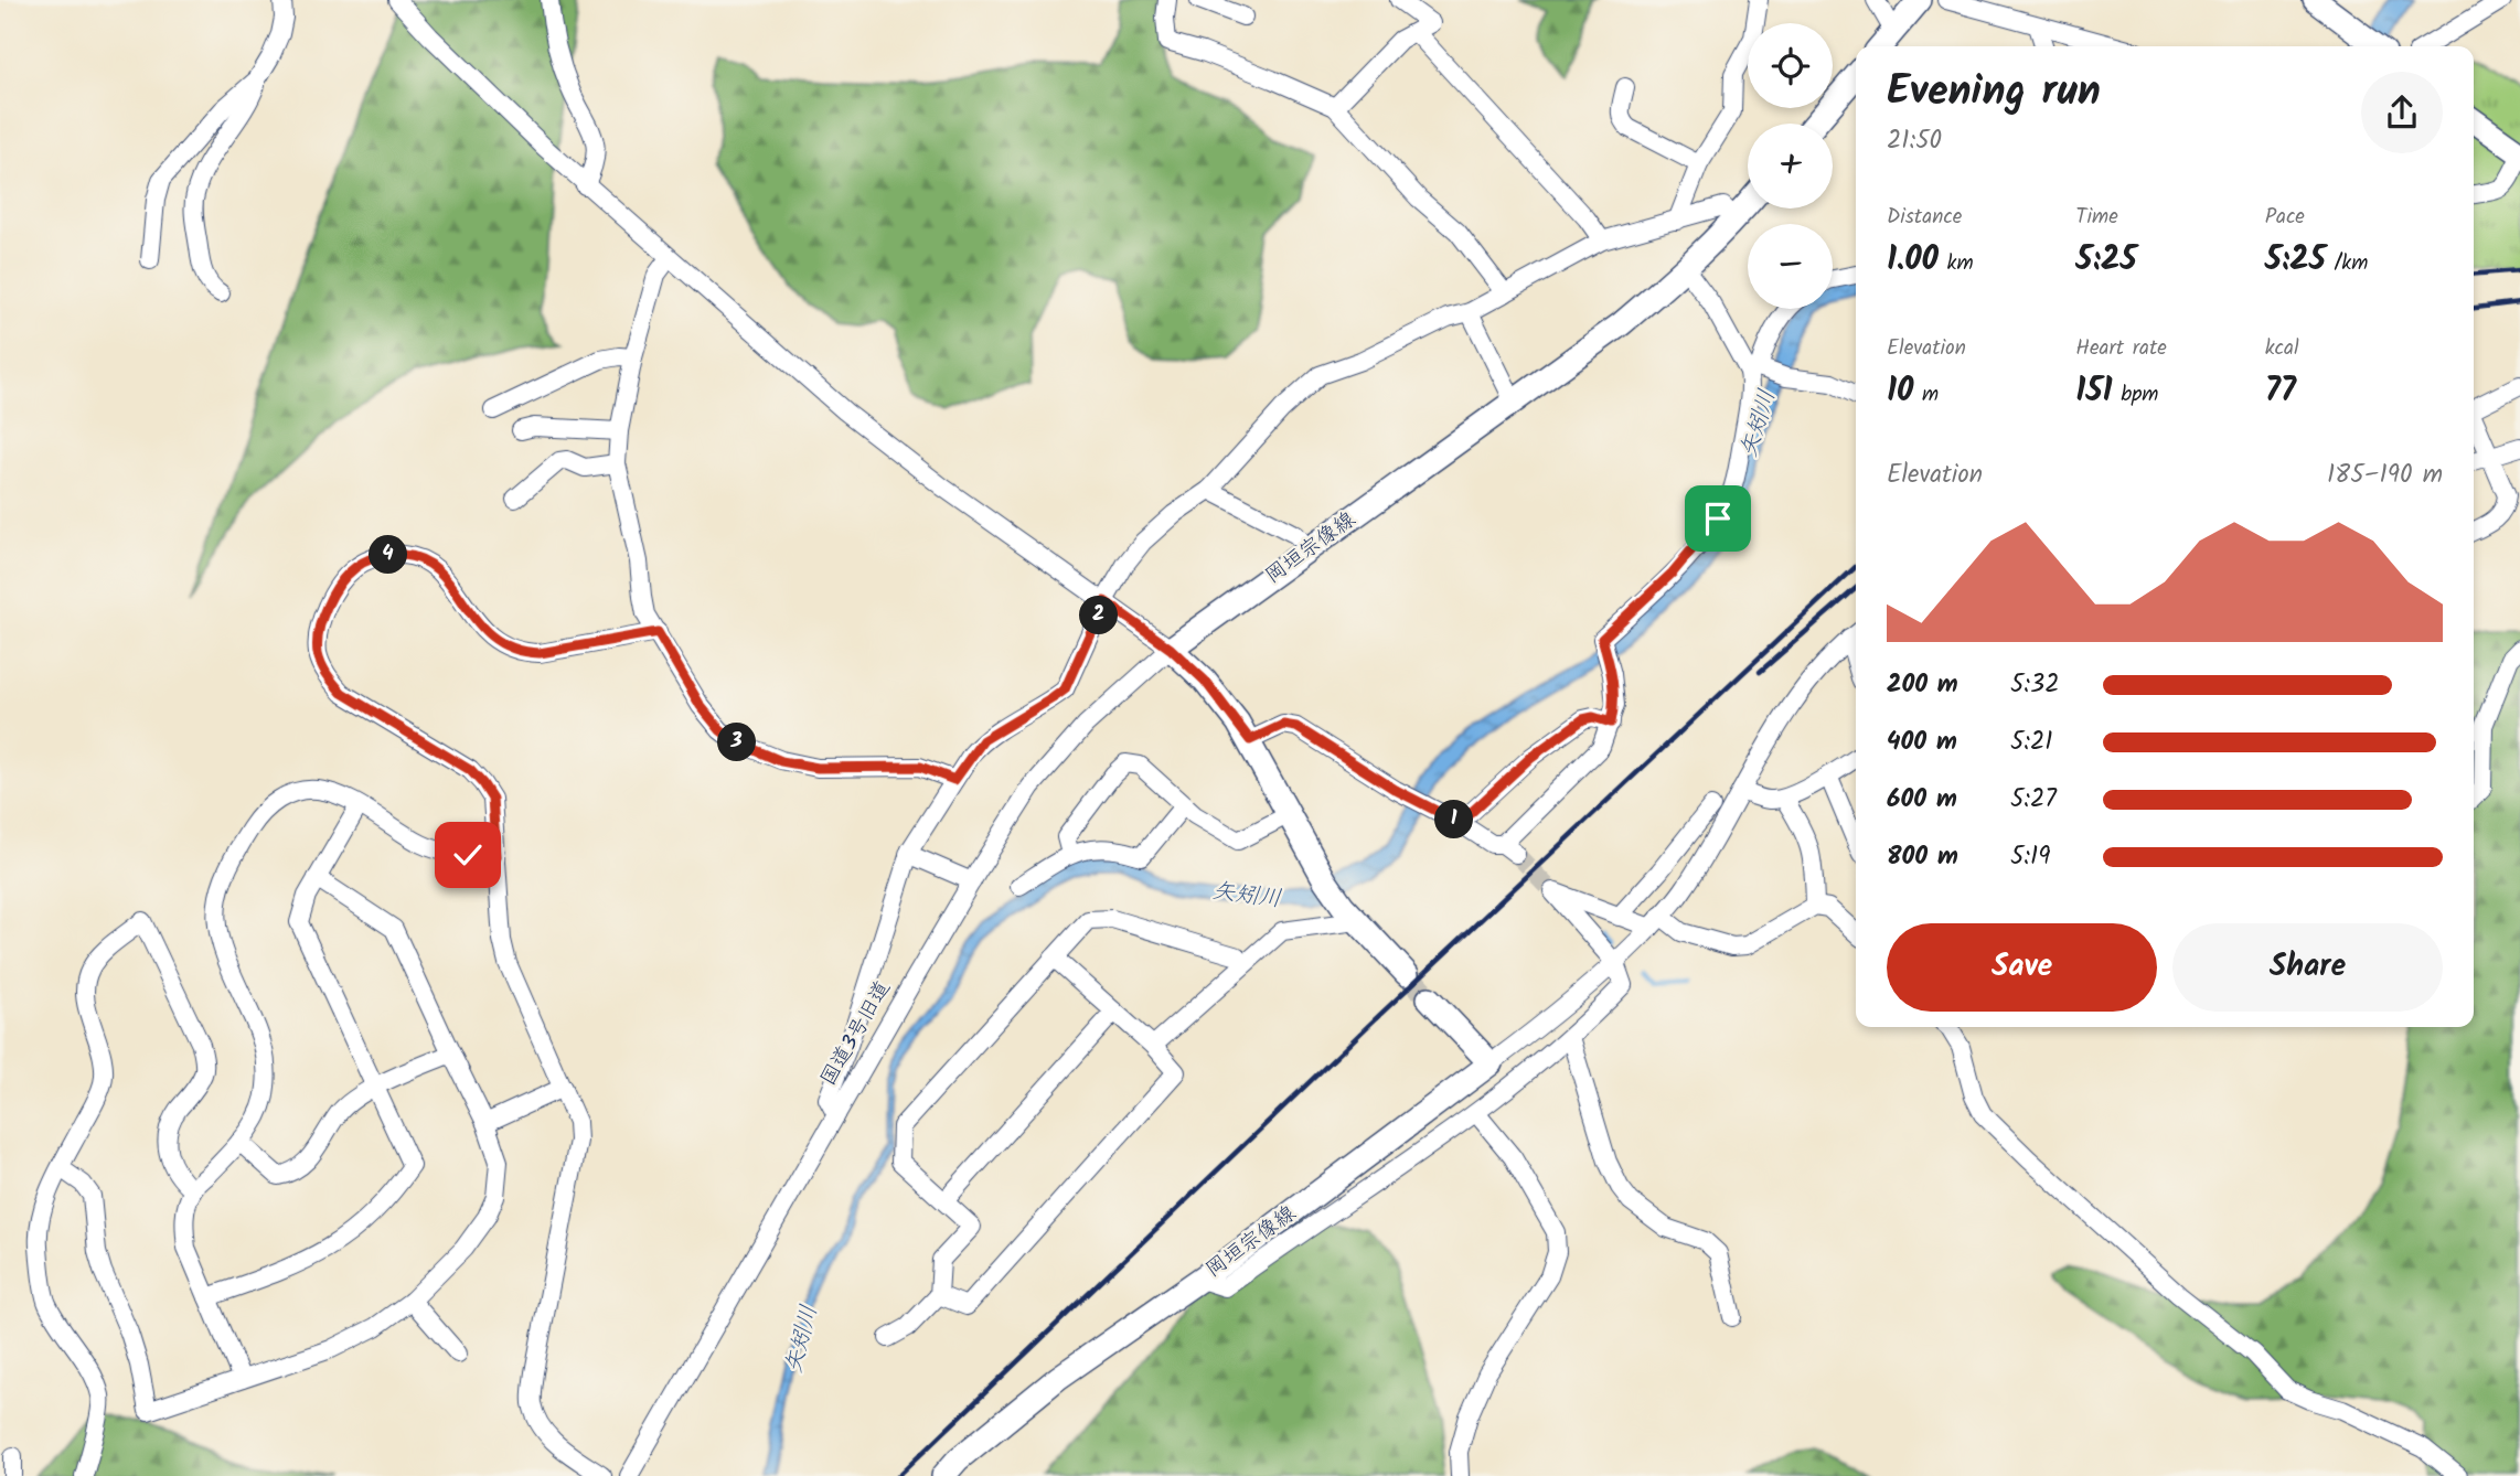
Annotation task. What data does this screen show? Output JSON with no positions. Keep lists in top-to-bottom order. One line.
{"streets":{"main road":["岡垣宗像線"],"street":["国道3号旧道"]},"crossings":[["岡垣宗像線","国道3号旧道"]],"water":["矢矧川"],"page":{"map_buttons":["+","−"],"heading":["Evening run","21:50"],"stats":[["Distance","1.00 km"],["Time","5:25"],["Pace","5:25 /km"],["Elevation","10 m"],["Heart rate","151 bpm"],["kcal","77"]],"chart":["Elevation","185–190 m"],"pins":["4","2","3","1"],"list":[{"name":"200 m","note":"5:32"},{"name":"400 m","note":"5:21"},{"name":"600 m","note":"5:27"},{"name":"800 m","note":"5:19"}],"buttons":["Save","Share"]}}
